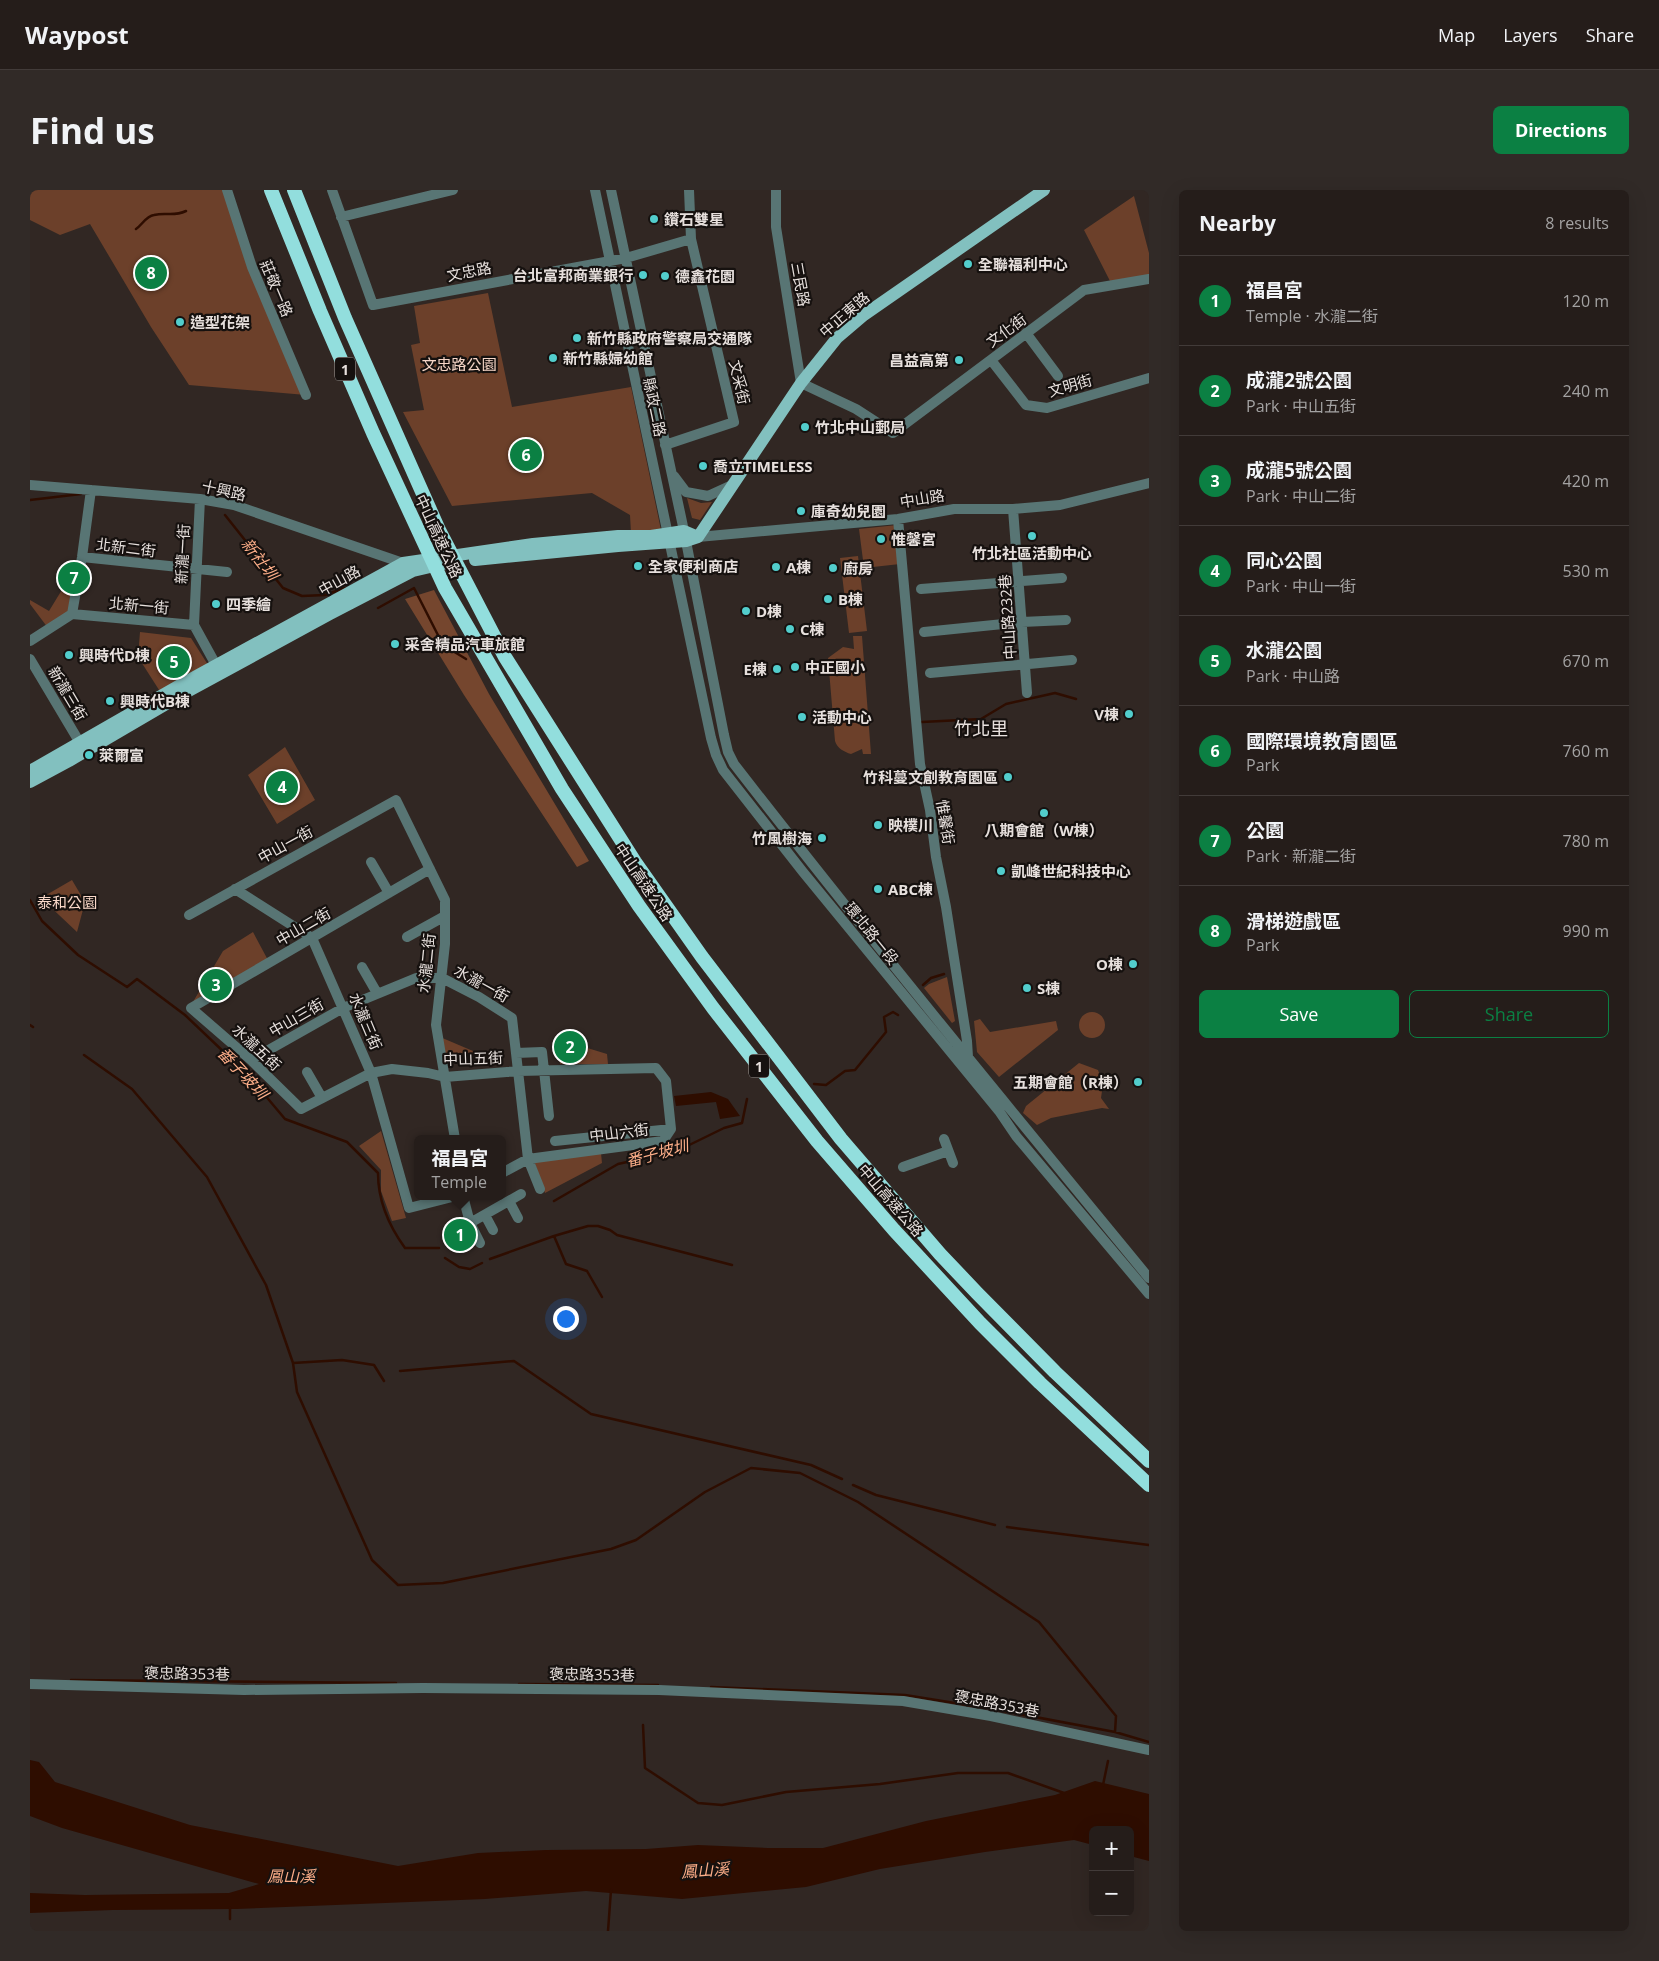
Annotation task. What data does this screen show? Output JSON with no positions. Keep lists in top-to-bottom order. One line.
{"streets":{"highway":["1","中山高速公路"],"main road":["中正東路","中山路"],"street":["文忠路","三民路","莊敬一路","文化街","文采街","文明街","縣政二路","十興路","北新二街","新瀧一街","北新一街","中山路232巷","新瀧三街","惟馨街","中山一街","中山二街","環北路一段","水瀧二街","水瀧一街","中山三街","水瀧三街","水瀧五街","中山五街","中山六街","褒忠路353巷"]},"crossings":[["文忠路","文采街"],["文忠路","縣政二路"],["三民路","中正東路"],["三民路","文化街"],["中正東路","文化街"],["中正東路","縣政二路"],["中正東路","中山路"],["中正東路","環北路一段"],["文化街","文明街"],["文采街","縣政二路"],["縣政二路","中山路"],["縣政二路","環北路一段"],["十興路","中山路"],["十興路","新瀧一街"],["中山路","中山路232巷"],["中山路","新瀧三街"],["中山路","惟馨街"],["中山路","環北路一段"],["北新二街","新瀧一街"],["新瀧一街","北新一街"],["惟馨街","環北路一段"],["中山一街","水瀧二街"],["中山二街","水瀧二街"],["中山二街","水瀧三街"],["中山二街","水瀧五街"],["水瀧二街","水瀧一街"],["水瀧二街","中山三街"],["水瀧二街","中山五街"],["水瀧一街","中山三街"],["水瀧一街","中山五街"],["水瀧一街","中山六街"],["中山三街","水瀧三街"],["中山三街","水瀧五街"],["水瀧三街","中山五街"],["水瀧五街","中山五街"],["中山五街","中山六街"]],"districts":["竹北里"],"water":["新社圳","番子坡圳","鳳山溪"],"parks":["文忠路公園","泰和公園"],"places":["鑽石雙星","全聯福利中心","台北富邦商業銀行","德鑫花園","造型花架","新竹縣政府警察局交通隊","新竹縣婦幼館","昌益高第","竹北中山郵局","喬立TIMELESS","庫奇幼兒園","竹北社區活動中心","惟馨宮","全家便利商店","A棟","廚房","B棟","四季繪","D棟","C棟","采舍精品汽車旅館","興時代D棟","中正國小","E棟","興時代B棟","V棟","活動中心","萊爾富","竹科蔓文創教育園區","八期會館（W棟）","映樸川","竹風樹海","凱峰世紀科技中心","ABC棟","O棟","S棟","五期會館（R棟）"],"page":{"header":"Waypost","nav":["Map","Layers","Share"],"buttons":["Directions",["Save","Share"]],"title":"Find us","heading":["Nearby","8 results"],"pins":["8","6","7","5","4","3","2","1"],"list":[{"mark":"1","name":"福昌宮","note":"Temple · 水瀧二街","value":"120 m"},{"mark":"2","name":"成瀧2號公園","note":"Park · 中山五街","value":"240 m"},{"mark":"3","name":"成瀧5號公園","note":"Park · 中山二街","value":"420 m"},{"mark":"4","name":"同心公園","note":"Park · 中山一街","value":"530 m"},{"mark":"5","name":"水瀧公園","note":"Park · 中山路","value":"670 m"},{"mark":"6","name":"國際環境教育園區","note":"Park","value":"760 m"},{"mark":"7","name":"公園","note":"Park · 新瀧二街","value":"780 m"},{"mark":"8","name":"滑梯遊戲區","note":"Park","value":"990 m"}],"popup":["福昌宮","Temple"],"map_buttons":["+","−"]}}
